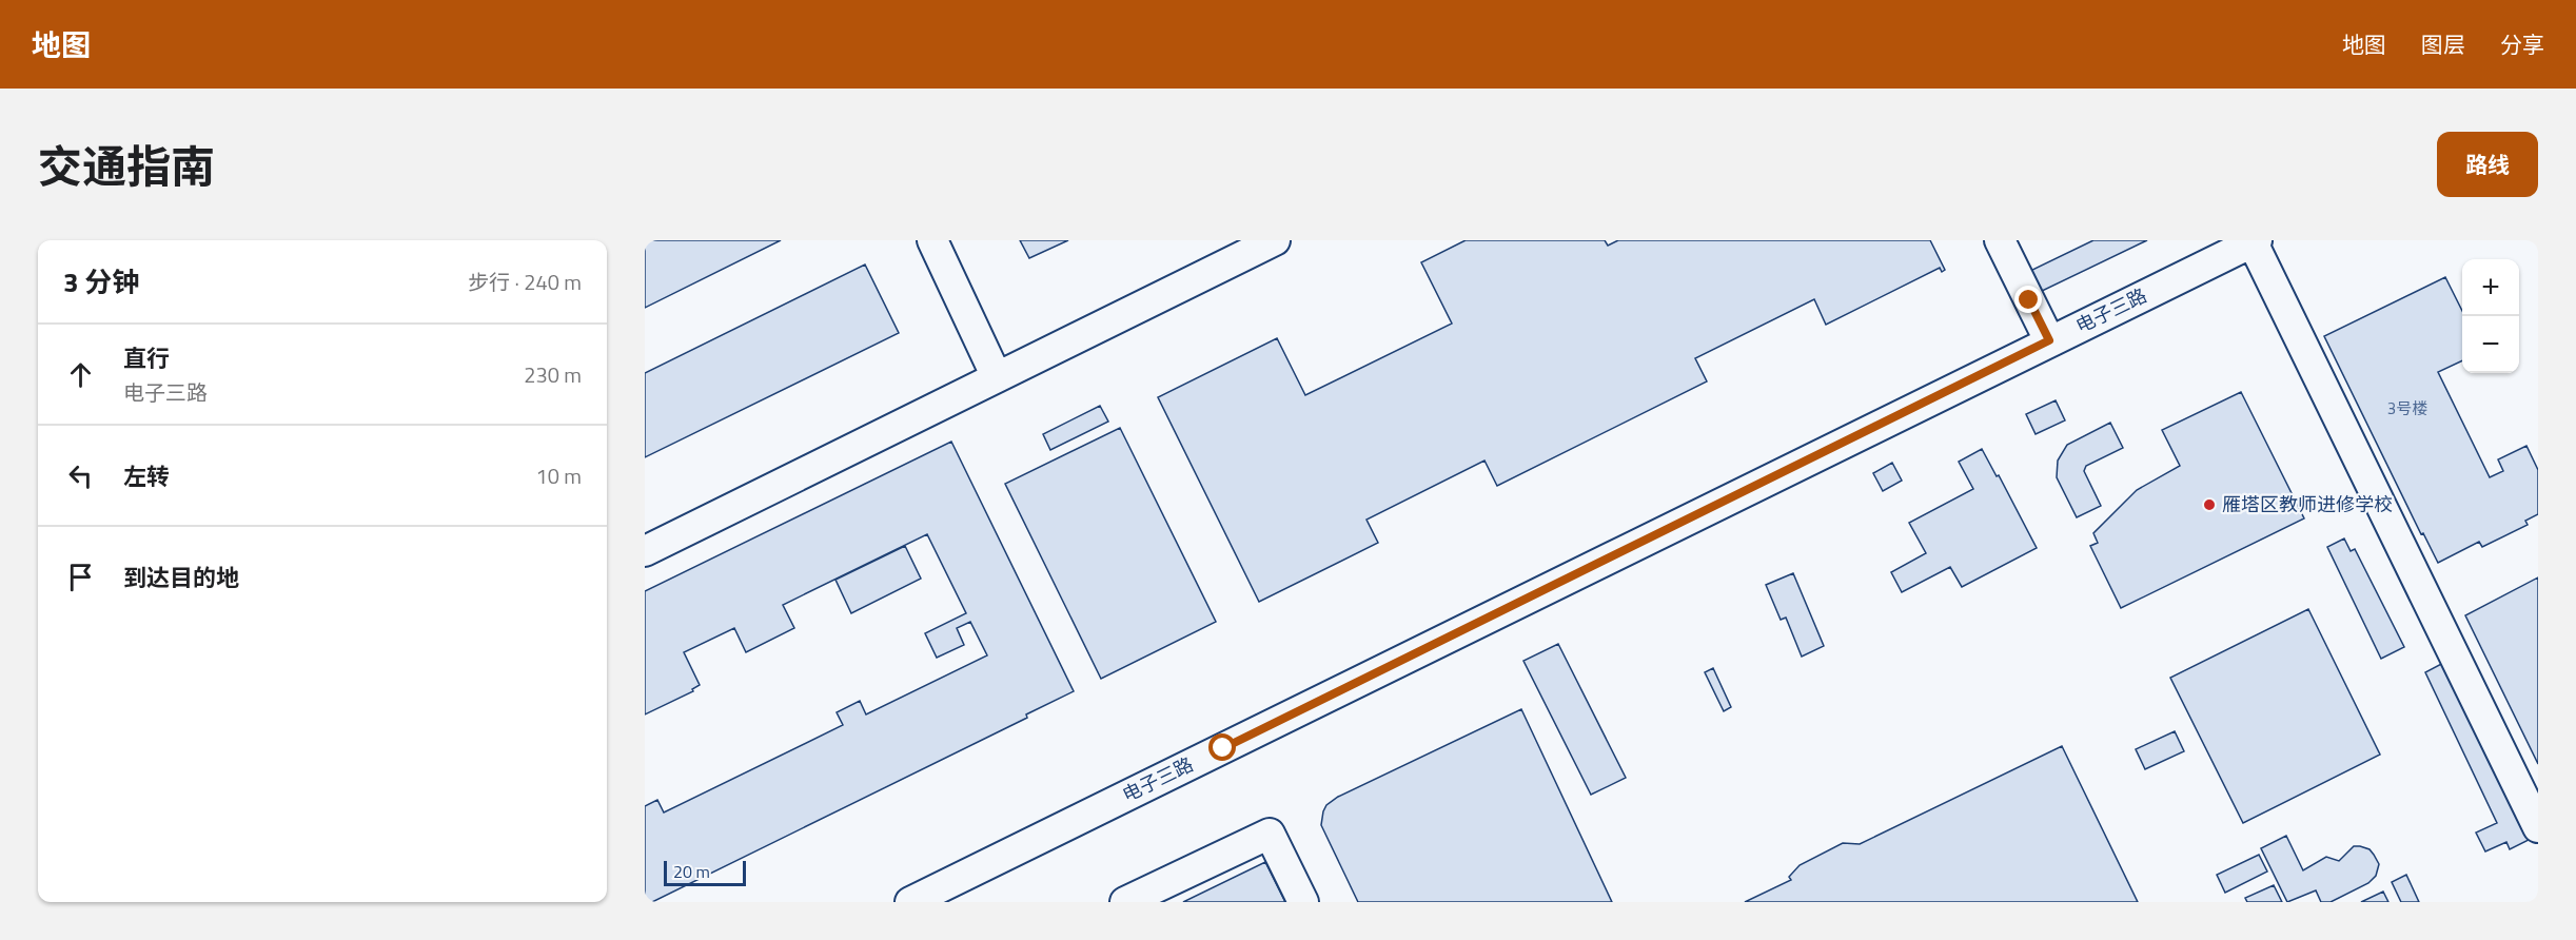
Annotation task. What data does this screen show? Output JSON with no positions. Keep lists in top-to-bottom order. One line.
{"streets":{"street":["电子三路"]},"places":["雁塔区教师进修学校"],"house_numbers":["3号楼"],"scale_bar":"20 m","page":{"header":"地图","nav":["地图","图层","分享"],"title":"交通指南","buttons":"路线","heading":["3 分钟","步行 · 240 m"],"map_buttons":["+","−"],"list":[["直行","电子三路","230 m"],["左转","10 m"],"到达目的地"],"scale":"20 m"}}
